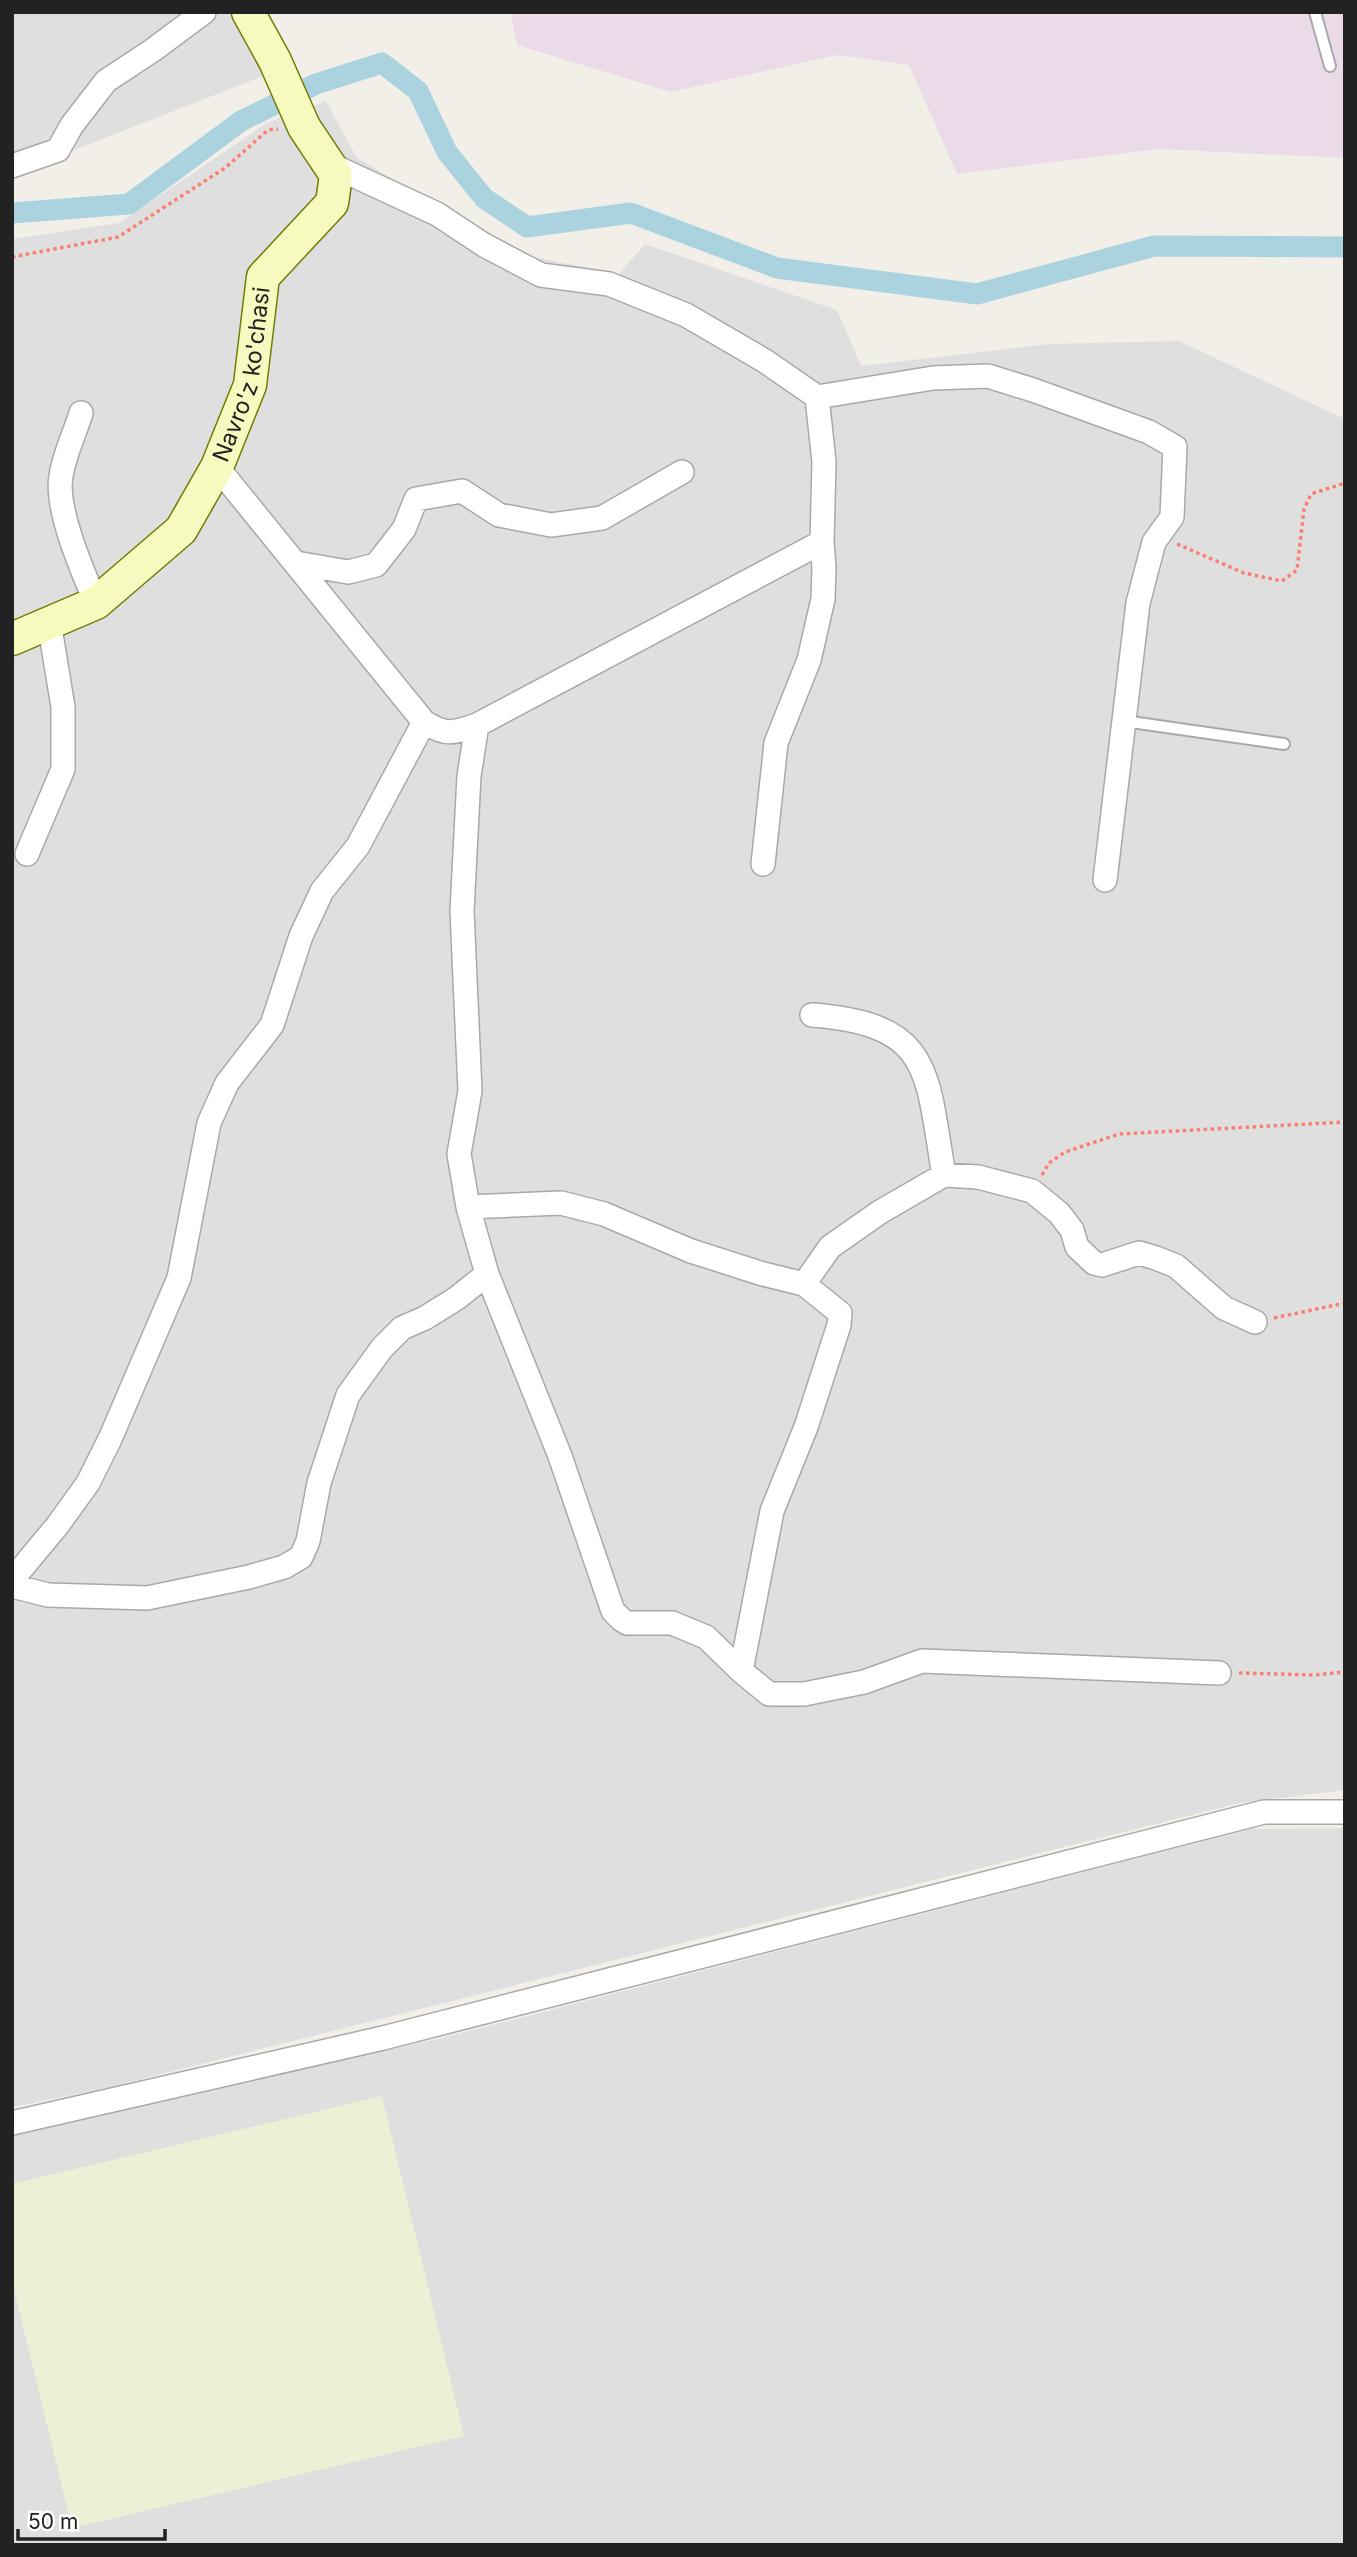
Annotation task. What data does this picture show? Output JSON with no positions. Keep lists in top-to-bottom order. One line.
{"streets":{"street":["Navro'z ko'chasi"]},"scale_bar":"50 m"}
